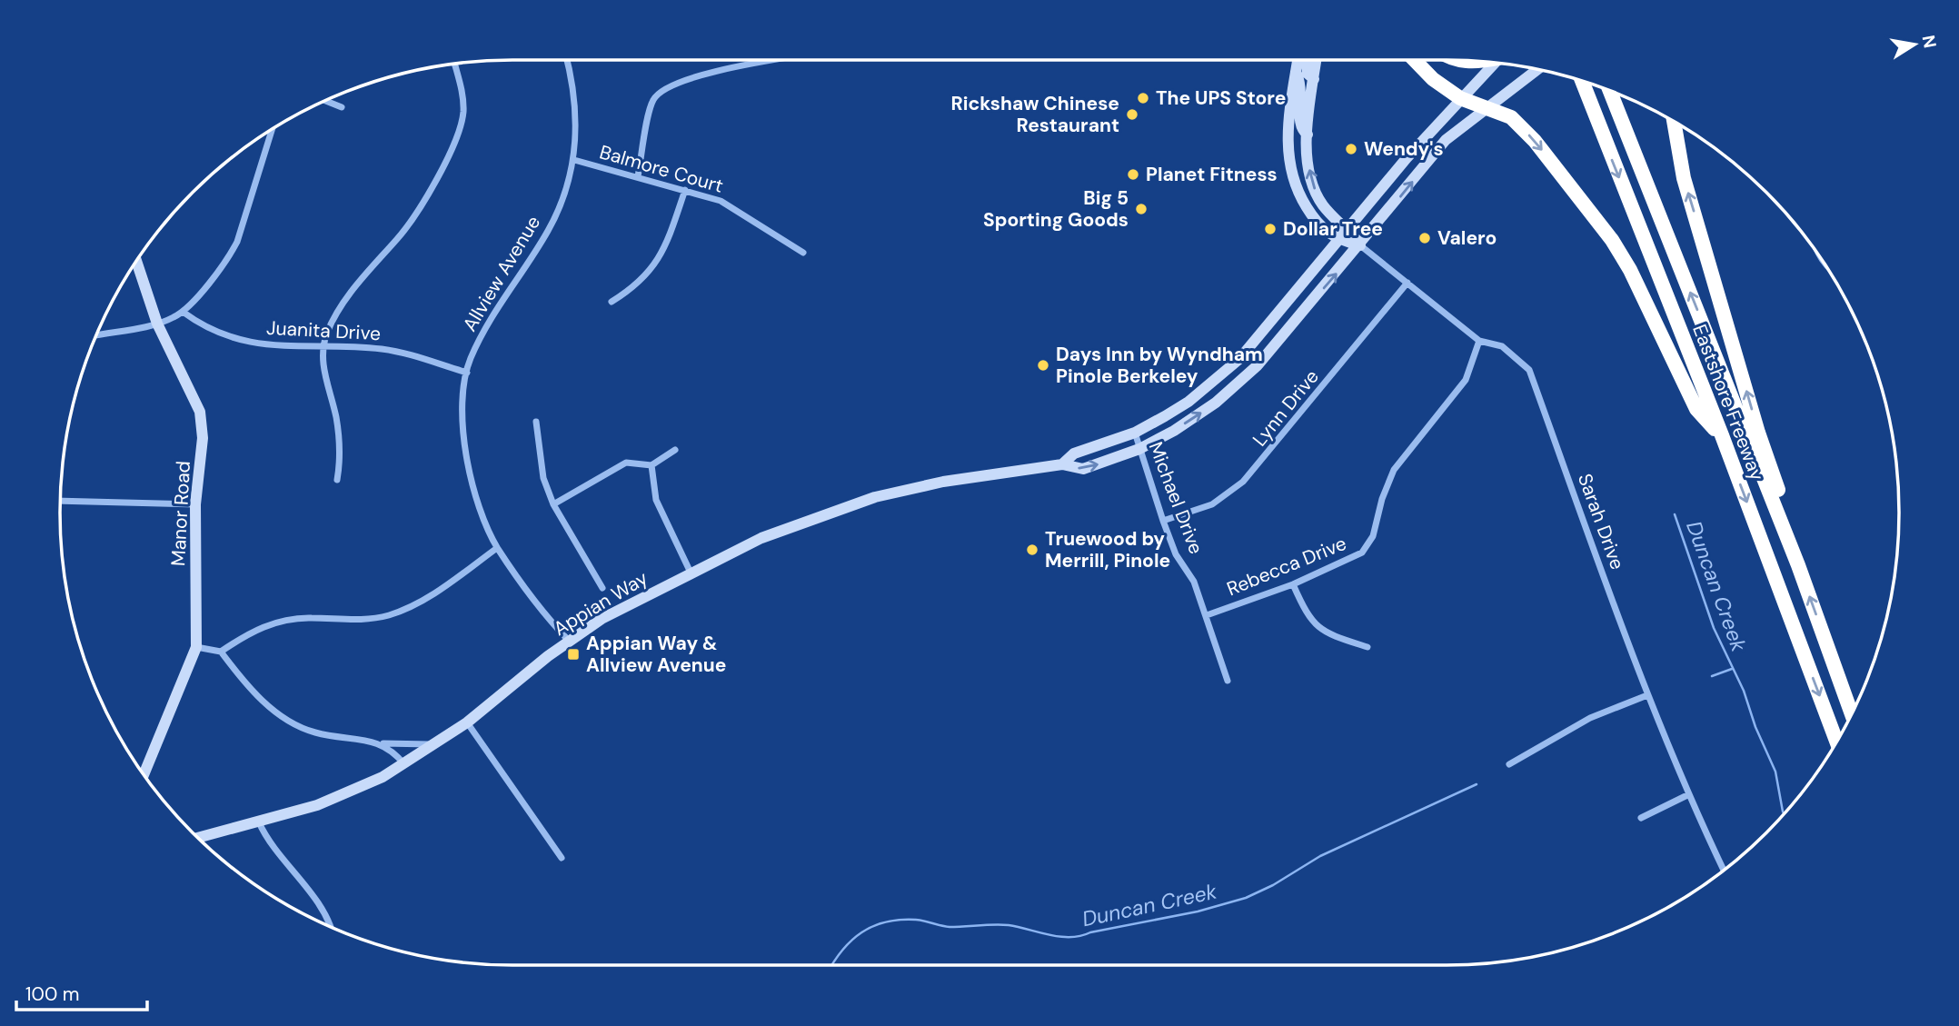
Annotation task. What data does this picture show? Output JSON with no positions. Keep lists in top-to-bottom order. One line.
{"streets":{"highway":["Eastshore Freeway"],"main road":["Manor Road","Appian Way"],"street":["Balmore Court","Allview Avenue","Juanita Drive","Lynn Drive","Michael Drive","Sarah Drive","Rebecca Drive"]},"crossings":[["Balmore Court","Allview Avenue"],["Allview Avenue","Juanita Drive"],["Allview Avenue","Appian Way"],["Lynn Drive","Michael Drive"],["Lynn Drive","Sarah Drive"],["Michael Drive","Rebecca Drive"],["Michael Drive","Appian Way"],["Sarah Drive","Rebecca Drive"],["Sarah Drive","Appian Way"]],"water":["Duncan Creek"],"places":{"other":["The UPS Store","Rickshaw Chinese Restaurant","Wendy's","Planet Fitness","Big 5 Sporting Goods","Dollar Tree","Valero","Days Inn by Wyndham Pinole Berkeley","Truewood by Merrill, Pinole"],"transit":["Appian Way & Allview Avenue"]},"scale_bar":"100 m","north":"right"}
